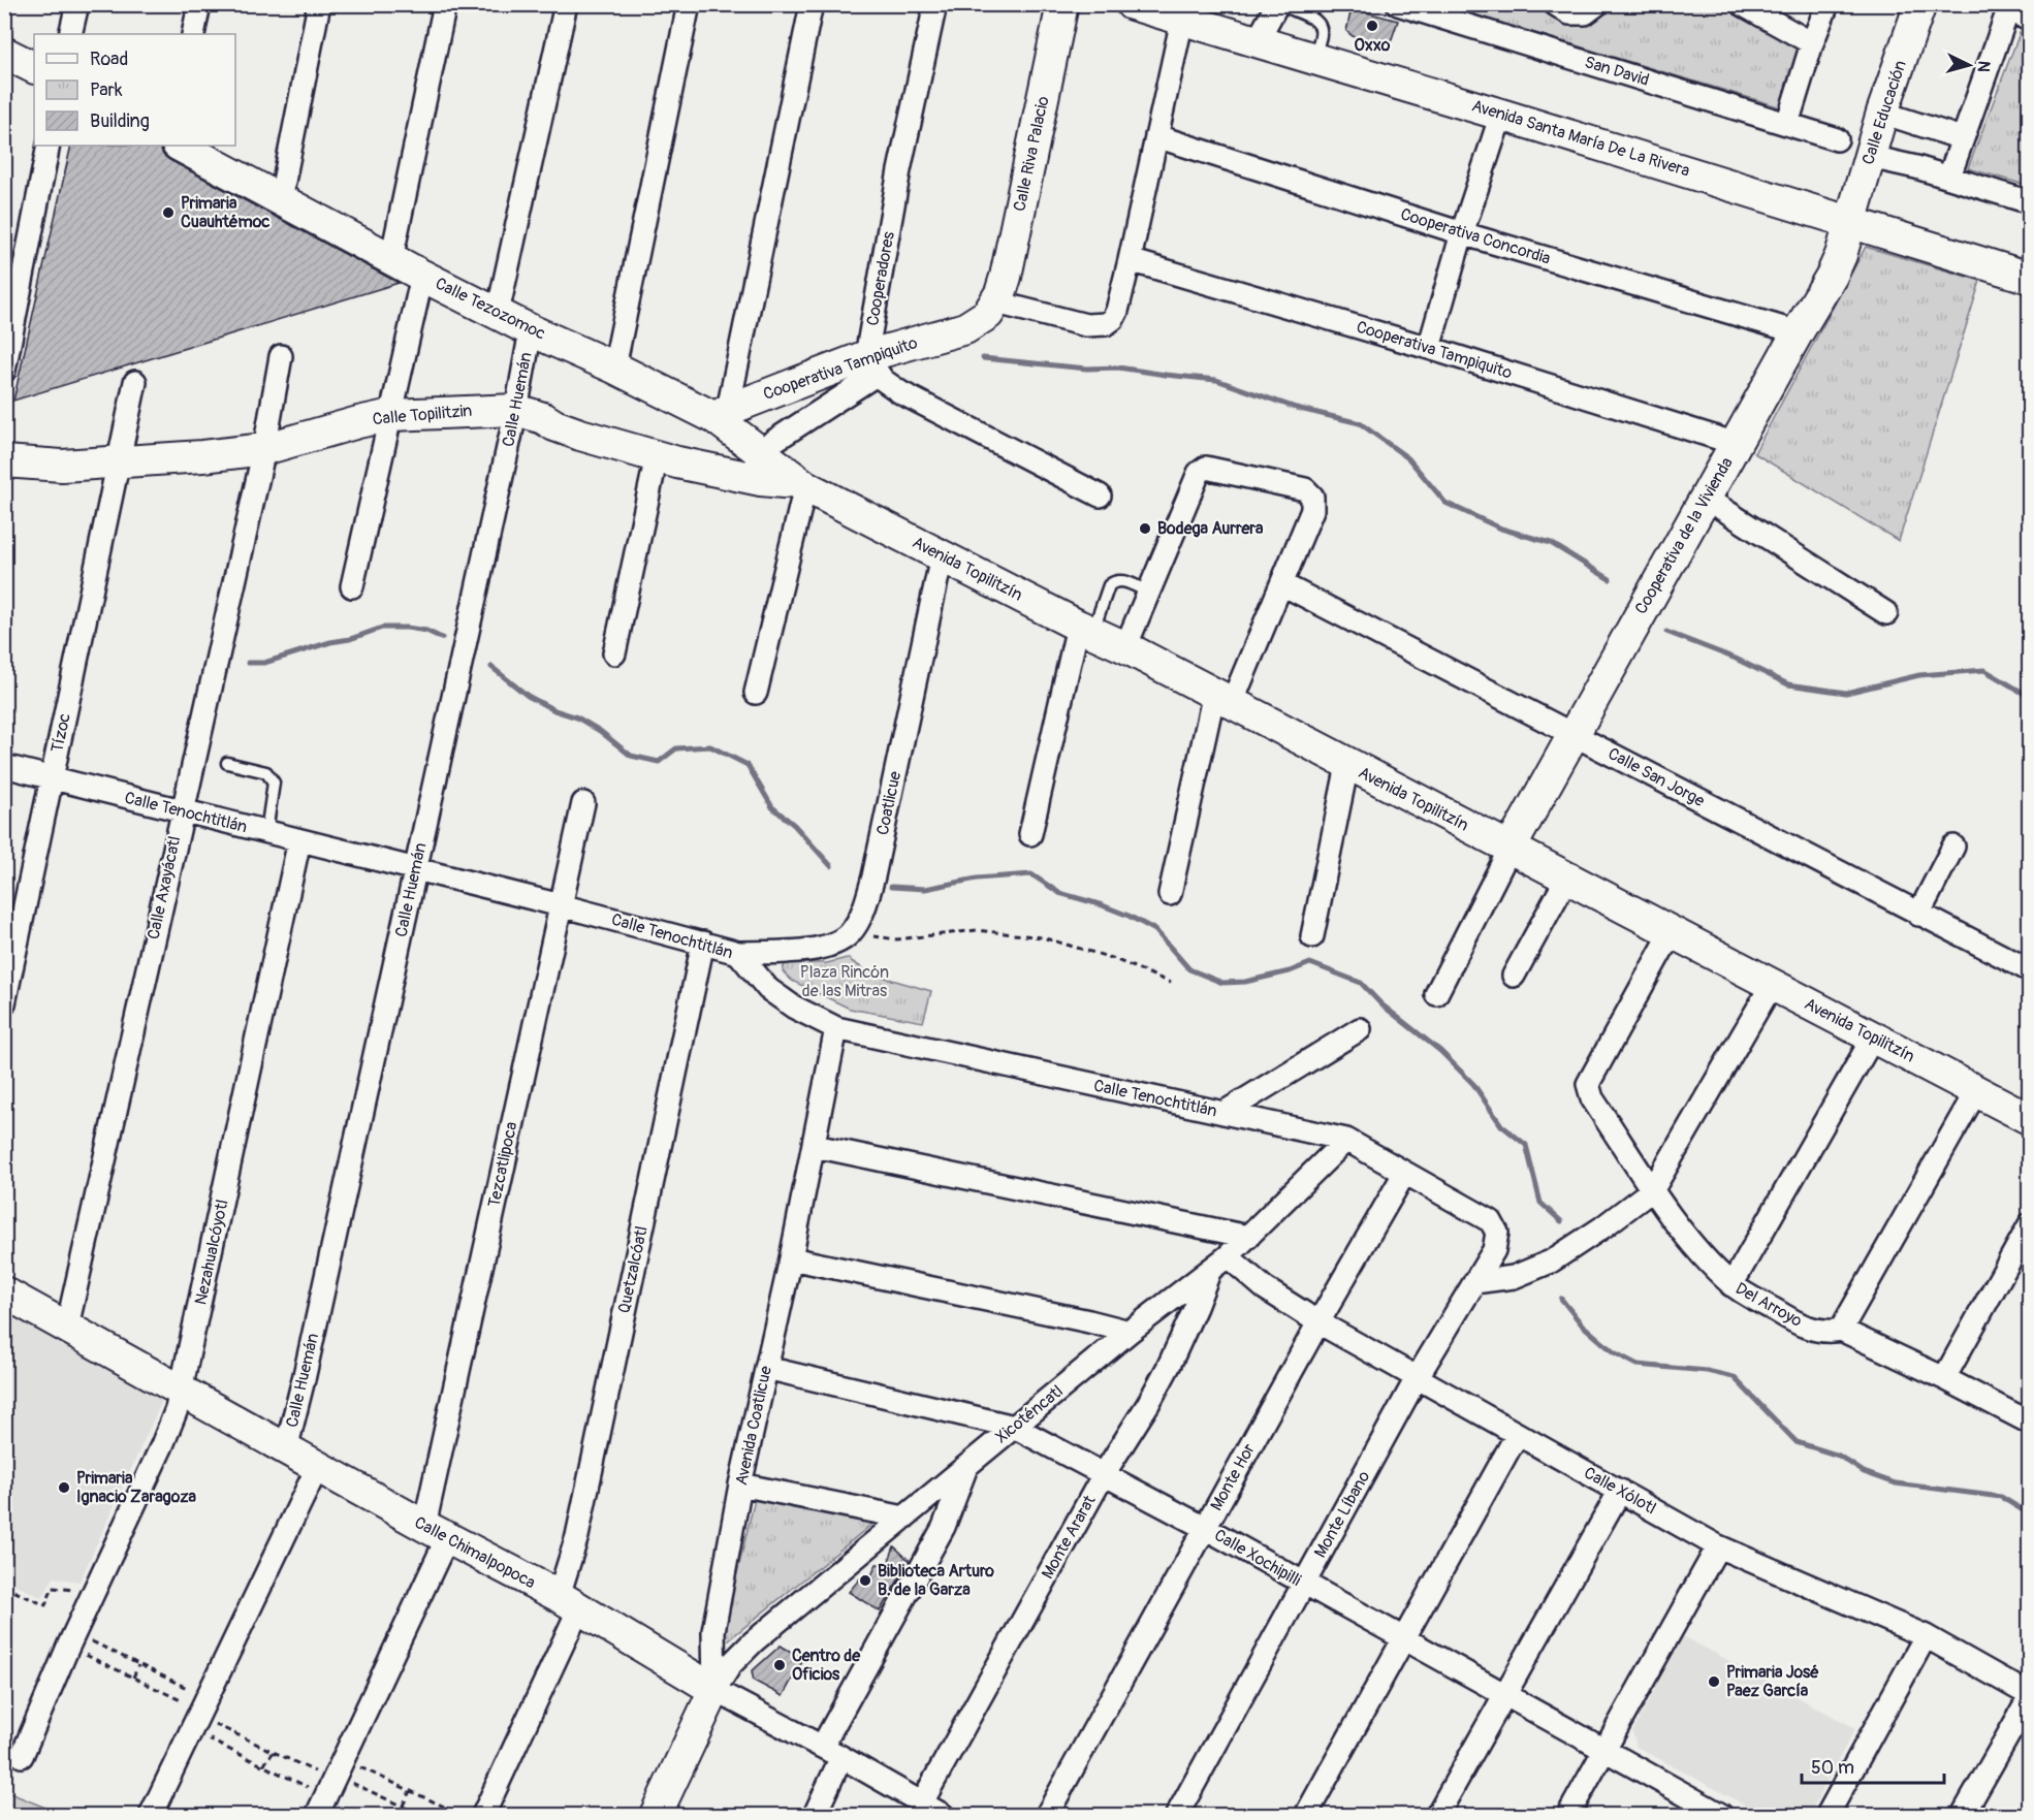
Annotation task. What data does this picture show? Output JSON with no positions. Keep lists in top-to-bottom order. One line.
{"streets":{"street":["San David","Calle Educación","Avenida Santa María De La Rivera","Calle Riva Palacio","Cooperativa Concordia","Cooperadores","Calle Tezozomoc","Cooperativa Tampiquito","Calle Huemán","Calle Topilitzin","Cooperativa de la Vivienda","Avenida Topilitzín","Tízoc","Calle San Jorge","Coatlicue","Calle Tenochtitlán","Calle Axayácatl","Tezcatlipoca","Nezahualcóyotl","Quetzalcóatl","Del Arroyo","Xicoténcatl","Avenida Coatlicue","Monte Hor","Calle Xólotl","Monte Líbano","Monte Ararat","Calle Chimalpopoca","Calle Xochipilli"]},"crossings":[["Calle Educación","Avenida Santa María De La Rivera"],["Calle Educación","Cooperativa de la Vivienda"],["Avenida Santa María De La Rivera","Cooperativa de la Vivienda"],["Calle Riva Palacio","Cooperativa Tampiquito"],["Cooperativa Concordia","Cooperativa de la Vivienda"],["Cooperadores","Cooperativa Tampiquito"],["Calle Tezozomoc","Cooperativa Tampiquito"],["Calle Tezozomoc","Calle Huemán"],["Calle Tezozomoc","Calle Topilitzin"],["Calle Tezozomoc","Avenida Topilitzín"],["Cooperativa Tampiquito","Cooperativa de la Vivienda"],["Calle Huemán","Calle Topilitzin"],["Calle Huemán","Calle Tenochtitlán"],["Calle Huemán","Calle Chimalpopoca"],["Calle Topilitzin","Avenida Topilitzín"],["Calle Topilitzin","Tízoc"],["Calle Topilitzin","Calle Axayácatl"],["Cooperativa de la Vivienda","Avenida Topilitzín"],["Cooperativa de la Vivienda","Calle San Jorge"],["Avenida Topilitzín","Coatlicue"],["Avenida Topilitzín","Del Arroyo"],["Tízoc","Calle Tenochtitlán"],["Calle Tenochtitlán","Calle Axayácatl"],["Calle Tenochtitlán","Tezcatlipoca"],["Calle Tenochtitlán","Nezahualcóyotl"],["Calle Tenochtitlán","Quetzalcóatl"],["Calle Tenochtitlán","Xicoténcatl"],["Calle Tenochtitlán","Avenida Coatlicue"],["Calle Tenochtitlán","Monte Hor"],["Calle Tenochtitlán","Monte Líbano"],["Calle Axayácatl","Calle Chimalpopoca"],["Tezcatlipoca","Calle Chimalpopoca"],["Nezahualcóyotl","Calle Chimalpopoca"],["Quetzalcóatl","Calle Chimalpopoca"],["Xicoténcatl","Avenida Coatlicue"],["Xicoténcatl","Calle Xólotl"],["Xicoténcatl","Monte Ararat"],["Xicoténcatl","Calle Chimalpopoca"],["Xicoténcatl","Calle Xochipilli"],["Avenida Coatlicue","Calle Chimalpopoca"],["Avenida Coatlicue","Calle Xochipilli"],["Monte Hor","Calle Xólotl"],["Monte Hor","Calle Xochipilli"],["Calle Xólotl","Monte Líbano"],["Monte Líbano","Calle Xochipilli"],["Monte Ararat","Calle Chimalpopoca"],["Monte Ararat","Calle Xochipilli"]],"parks":["Plaza Rincón de las Mitras"],"places":["Oxxo","Primaria Cuauhtémoc","Bodega Aurrera","Primaria Ignacio Zaragoza","Biblioteca Arturo B. de la Garza","Centro de Oficios","Primaria José Paez García"],"legend":["Road","Park","Building"],"scale_bar":"50 m","north":"right"}
